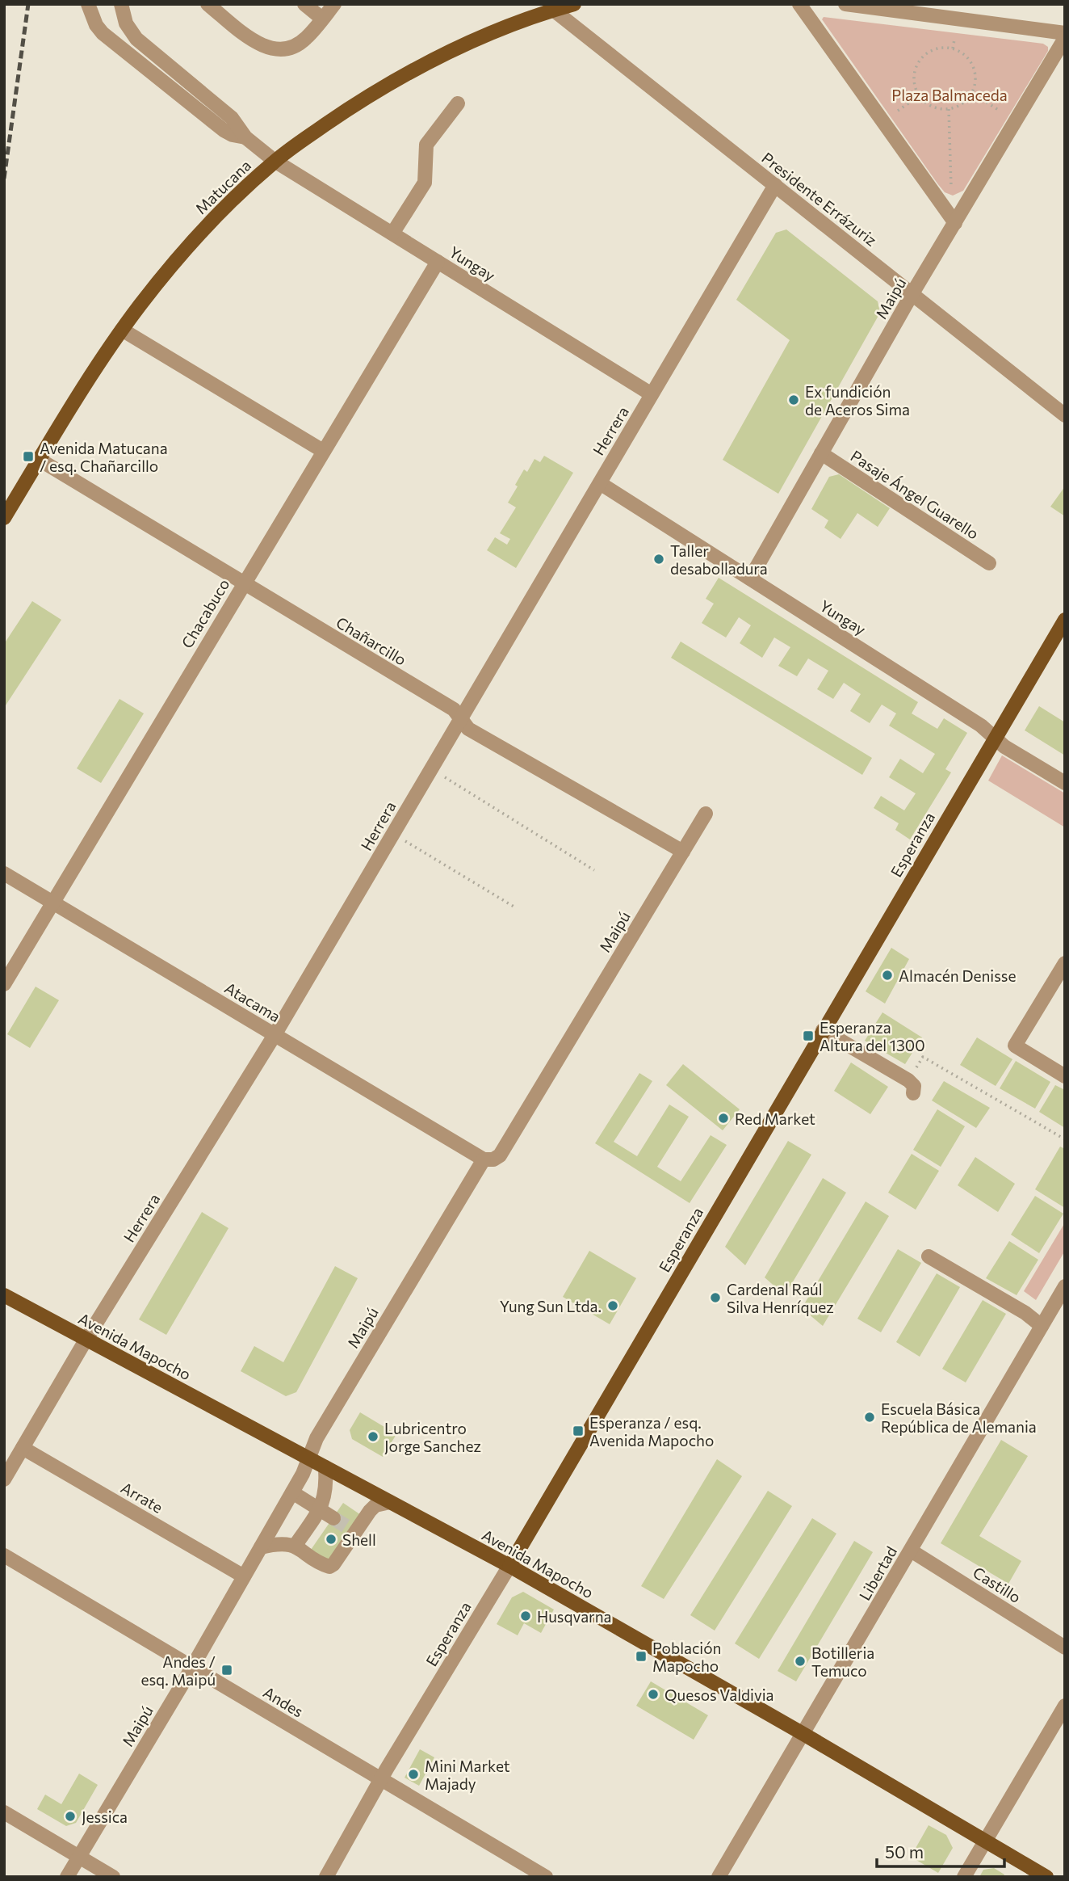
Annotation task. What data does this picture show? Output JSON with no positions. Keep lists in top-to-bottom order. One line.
{"streets":{"main road":["Matucana","Esperanza","Avenida Mapocho"],"street":["Presidente Errázuriz","Yungay","Maipú","Herrera","Pasaje Ángel Guarello","Chacabuco","Chañarcillo","Atacama","Arrate","Libertad","Castillo","Andes"]},"crossings":[["Matucana","Presidente Errázuriz"],["Matucana","Yungay"],["Matucana","Chañarcillo"],["Presidente Errázuriz","Maipú"],["Presidente Errázuriz","Herrera"],["Yungay","Maipú"],["Yungay","Herrera"],["Yungay","Chacabuco"],["Yungay","Esperanza"],["Maipú","Pasaje Ángel Guarello"],["Maipú","Chañarcillo"],["Maipú","Atacama"],["Maipú","Avenida Mapocho"],["Maipú","Arrate"],["Maipú","Andes"],["Herrera","Chañarcillo"],["Herrera","Atacama"],["Herrera","Avenida Mapocho"],["Herrera","Arrate"],["Chacabuco","Chañarcillo"],["Chacabuco","Atacama"],["Esperanza","Avenida Mapocho"],["Esperanza","Andes"],["Avenida Mapocho","Libertad"],["Libertad","Castillo"]],"parks":["Plaza Balmaceda"],"places":{"other":["Ex fundición de Aceros Sima","Taller desabolladura","Almacén Denisse","Red Market","Cardenal Raúl Silva Henríquez","Yung Sun Ltda.","Escuela Básica República de Alemania","Lubricentro Jorge Sanchez","Shell","Husqvarna","Botilleria Temuco","Quesos Valdivia","Mini Market Majady","Jessica"],"transit":["Avenida Matucana / esq. Chañarcillo","Esperanza Altura del 1300","Esperanza / esq. Avenida Mapocho","Población Mapocho","Andes / esq. Maipú"]},"scale_bar":"50 m"}
